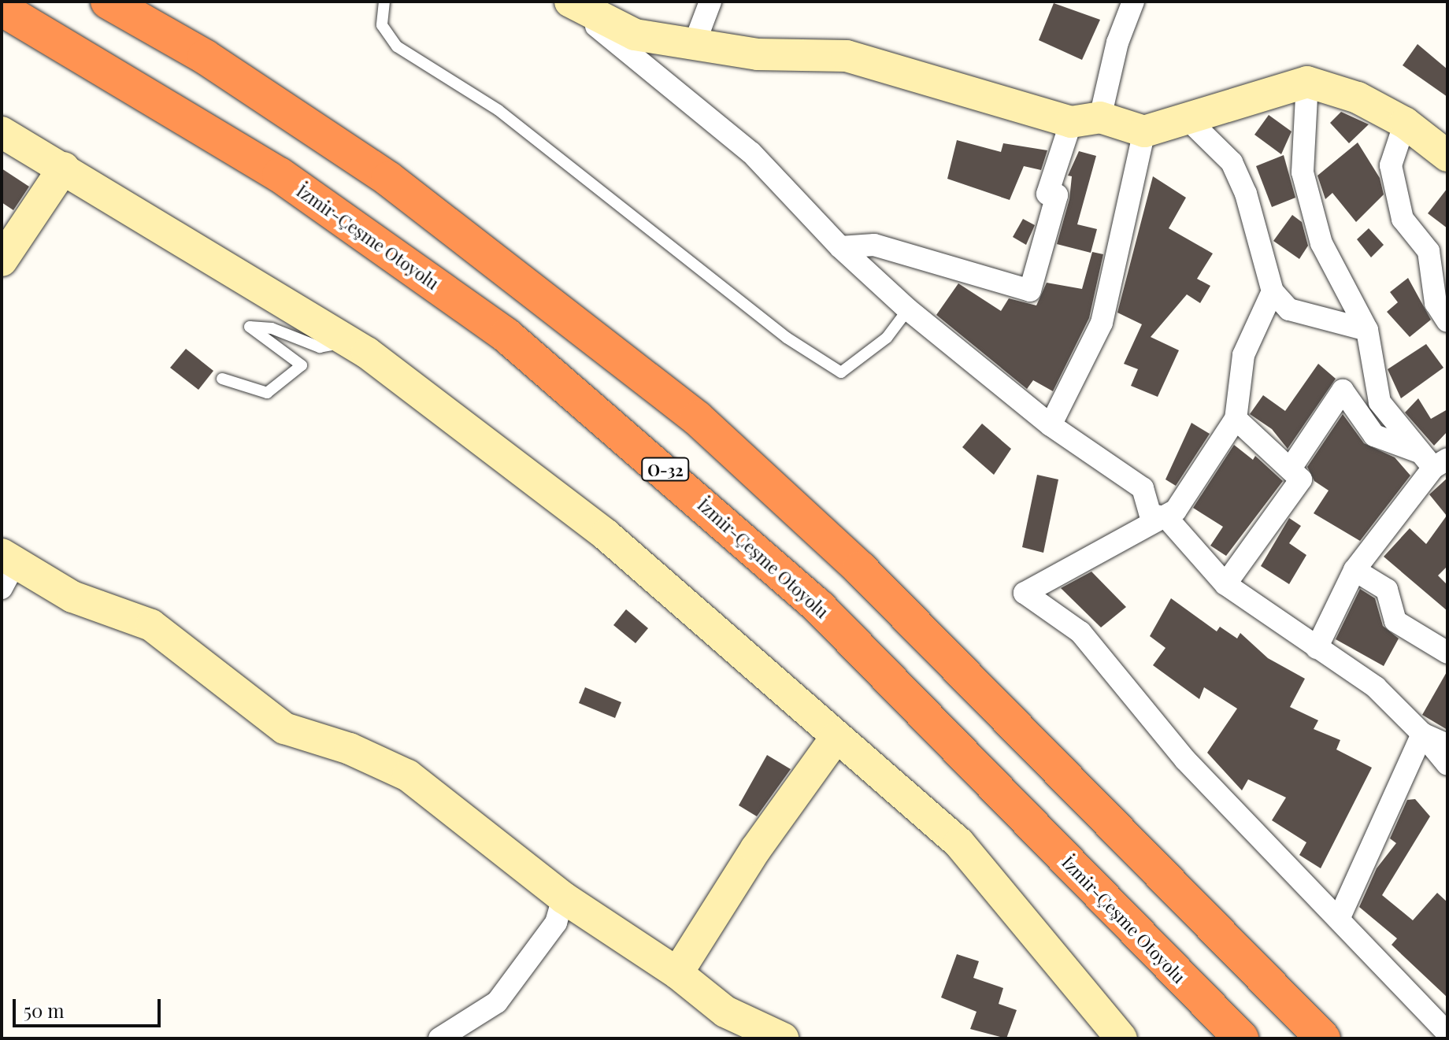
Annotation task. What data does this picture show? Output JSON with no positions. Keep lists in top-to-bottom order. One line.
{"streets":{"highway":["İzmir-Çeşme Otoyolu","O-32"]},"scale_bar":"50 m"}
